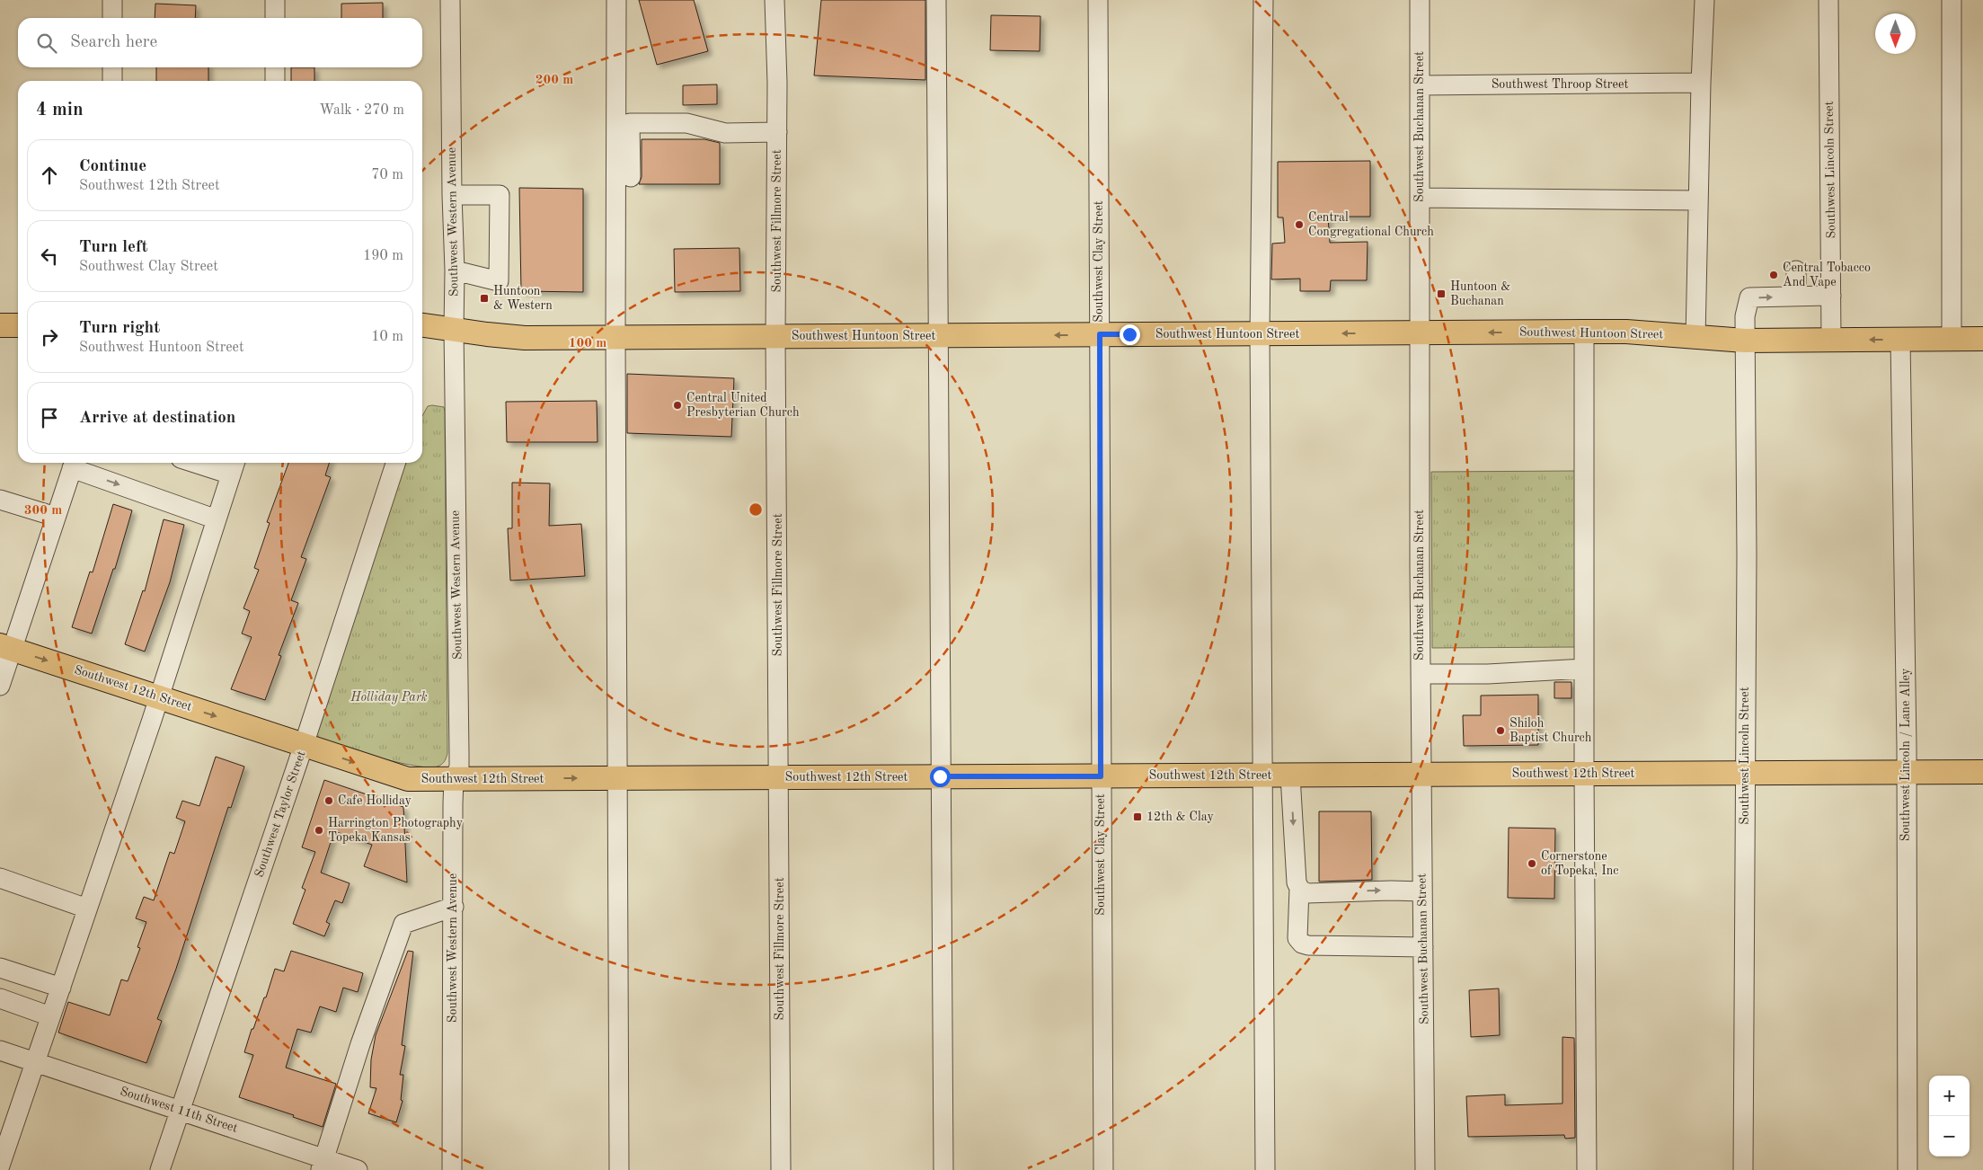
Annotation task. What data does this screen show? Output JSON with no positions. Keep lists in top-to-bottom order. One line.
{"streets":{"main road":["Southwest Huntoon Street","Southwest 12th Street"],"street":["Southwest Throop Street","Southwest Buchanan Street","Southwest Lincoln Street","Southwest Fillmore Street","Southwest Western Avenue","Southwest Clay Street","Southwest Lincoln / Lane Alley","Southwest Taylor Street","Southwest 11th Street"]},"crossings":[["Southwest Throop Street","Southwest Buchanan Street"],["Southwest Buchanan Street","Southwest Huntoon Street"],["Southwest Buchanan Street","Southwest 12th Street"],["Southwest Lincoln Street","Southwest Huntoon Street"],["Southwest Lincoln Street","Southwest 12th Street"],["Southwest Fillmore Street","Southwest Huntoon Street"],["Southwest Fillmore Street","Southwest 12th Street"],["Southwest Western Avenue","Southwest Huntoon Street"],["Southwest Western Avenue","Southwest 12th Street"],["Southwest Clay Street","Southwest Huntoon Street"],["Southwest Clay Street","Southwest 12th Street"],["Southwest Huntoon Street","Southwest Lincoln / Lane Alley"],["Southwest 12th Street","Southwest Lincoln / Lane Alley"],["Southwest 12th Street","Southwest Taylor Street"],["Southwest Taylor Street","Southwest 11th Street"]],"one_way":["Southwest Huntoon Street"],"parks":["Holliday Park"],"places":{"other":["Central Congregational Church","Central Tobacco And Vape","Central United Presbyterian Church","Shiloh Baptist Church","Cafe Holliday","Harrington Photography Topeka Kansas","Cornerstone of Topeka, Inc"],"transit":["Huntoon & Buchanan","Huntoon & Western","12th & Clay"]},"north":"bottom","page":{"search":"Search here","heading":["4 min","Walk · 270 m"],"list":[["Continue","Southwest 12th Street","70 m"],["Turn left","Southwest Clay Street","190 m"],["Turn right","Southwest Huntoon Street","10 m"],"Arrive at destination"],"map_buttons":["+","−"]},"rings":["200 m","100 m","300 m"]}
